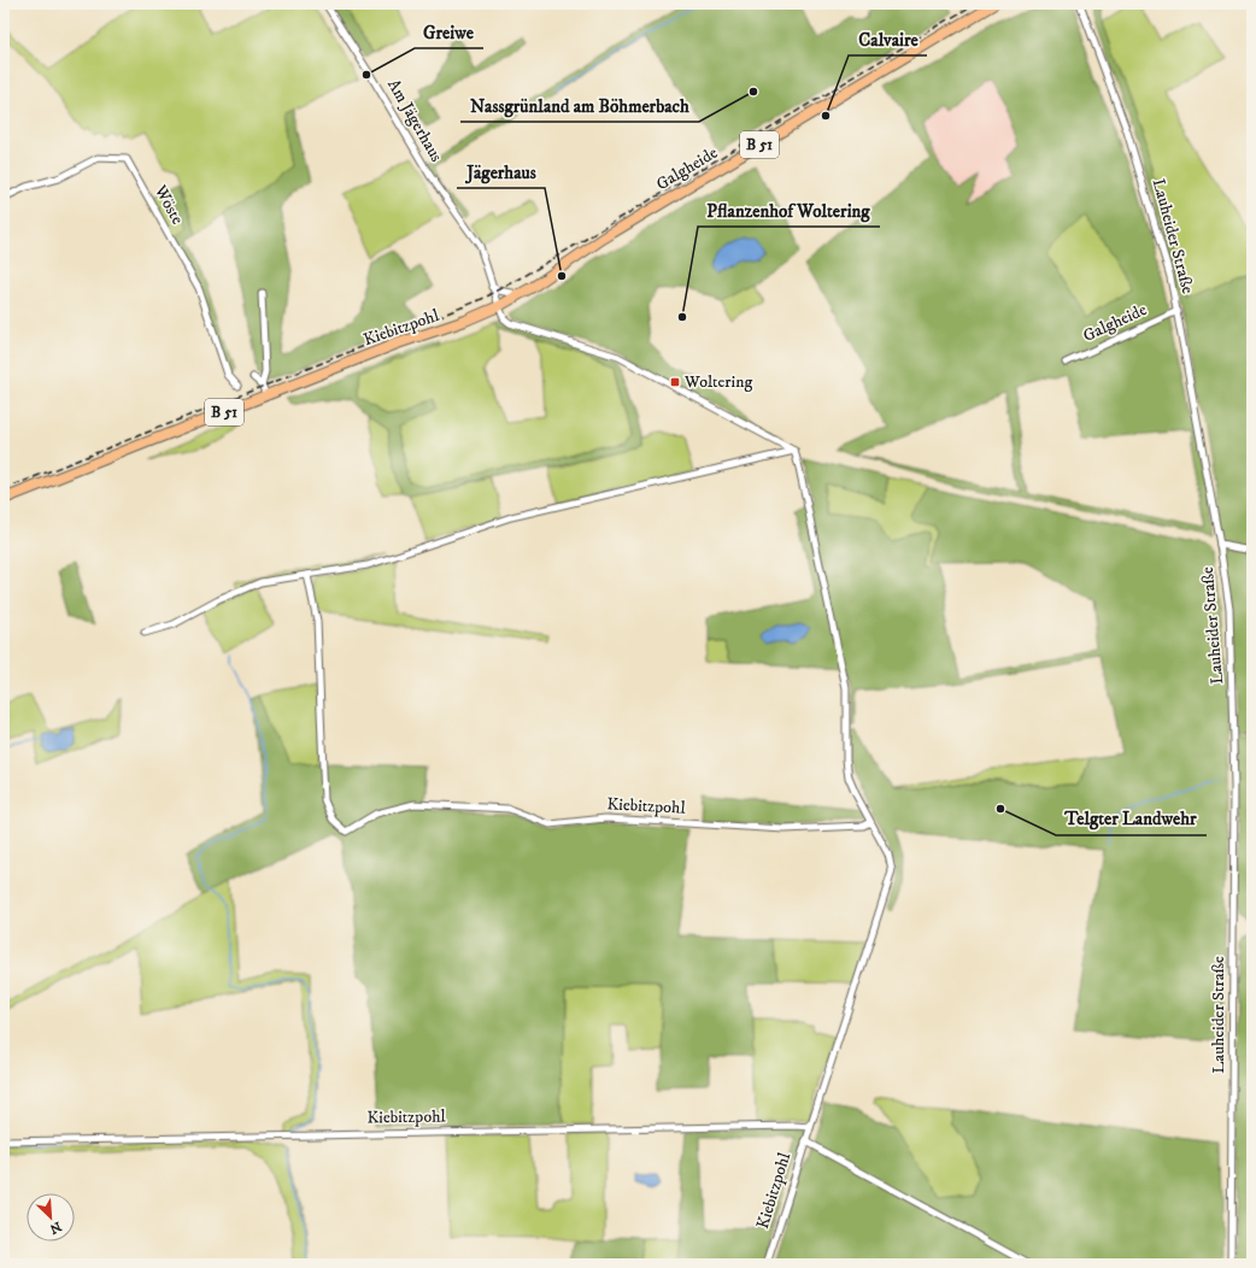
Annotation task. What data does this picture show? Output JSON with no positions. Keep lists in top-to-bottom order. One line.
{"streets":{"main road":["B 51","Galgheide","Kiebitzpohl"],"street":["Am Jägerhaus","Wöste","Lauheider Straße"]},"crossings":[["Am Jägerhaus","Galgheide"],["Am Jägerhaus","Kiebitzpohl"],["Galgheide","Lauheider Straße"],["Galgheide","Kiebitzpohl"]],"places":{"other":["Greiwe","Nassgrünland am Böhmerbach","Calvaire","Jägerhaus","Pflanzenhof Woltering","Telgter Landwehr"],"transit":["Woltering"]},"north":"bottom right"}
